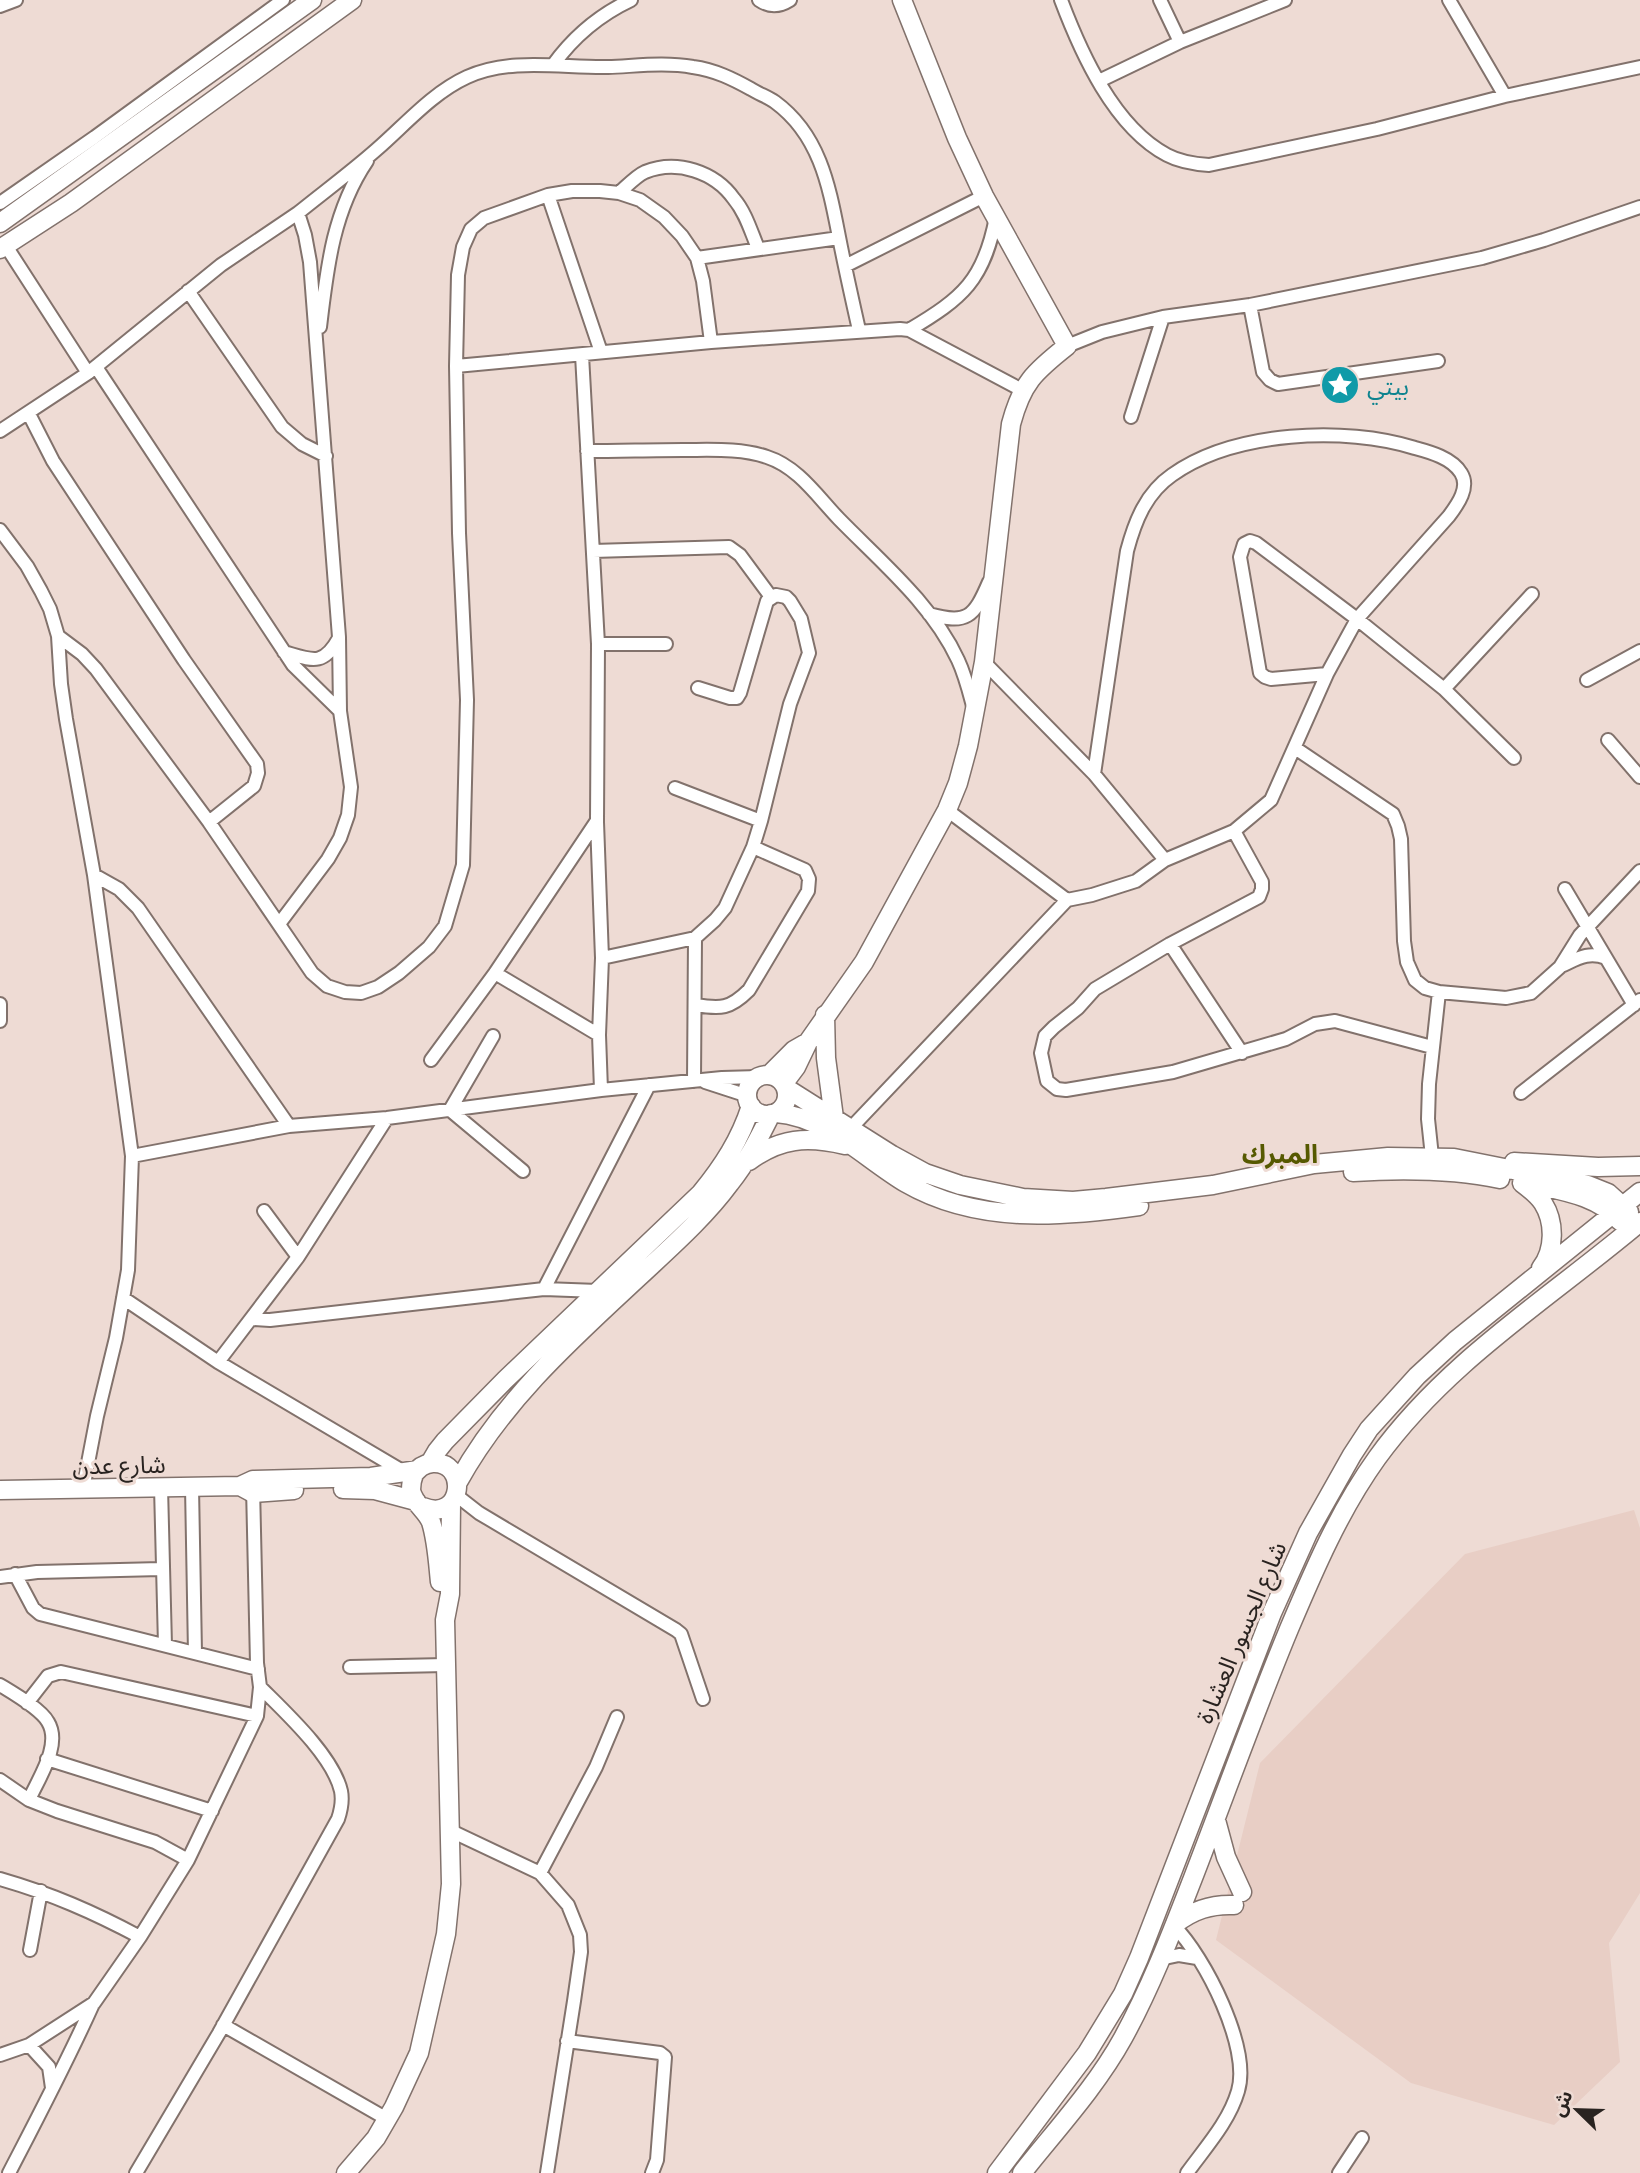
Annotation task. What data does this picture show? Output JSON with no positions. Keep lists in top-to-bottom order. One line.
{"streets":{"street":["شارع عدن","شارع الجسور العشارة"]},"districts":["المبرك"],"places":{"place":["بيتي"]},"north":"top left"}
